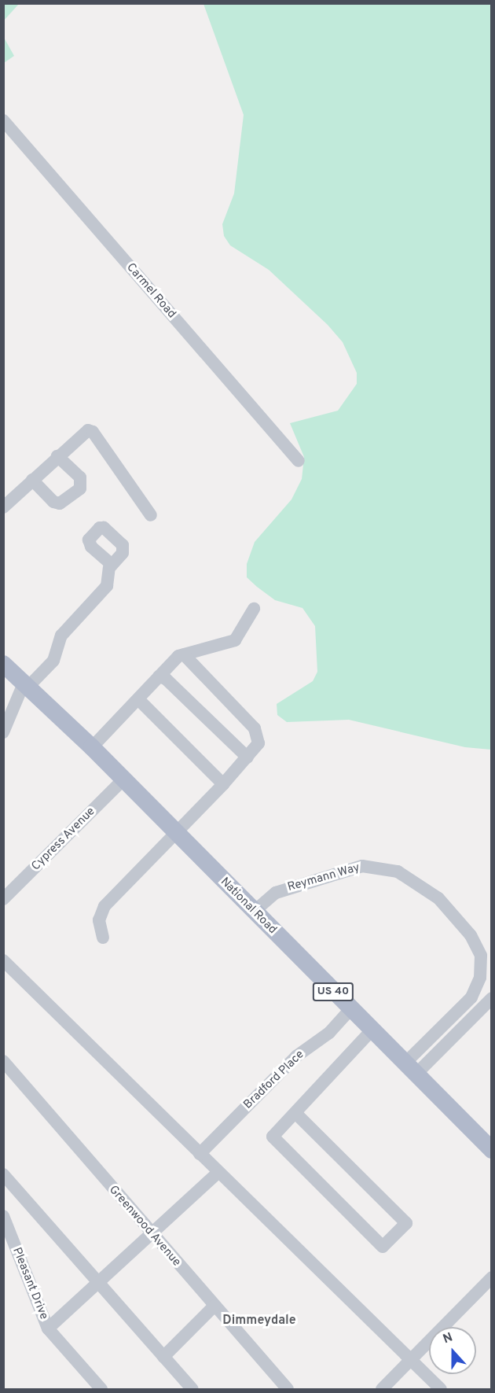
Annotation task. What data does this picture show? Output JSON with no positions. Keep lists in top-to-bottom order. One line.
{"streets":{"main road":["National Road","US 40"],"street":["Carmel Road","Cypress Avenue","Reymann Way","Bradford Place","Greenwood Avenue","Pleasant Drive"]},"crossings":[["Cypress Avenue","National Road"],["Reymann Way","National Road"],["National Road","Bradford Place"]],"districts":["Dimmeydale"],"north":"top"}
